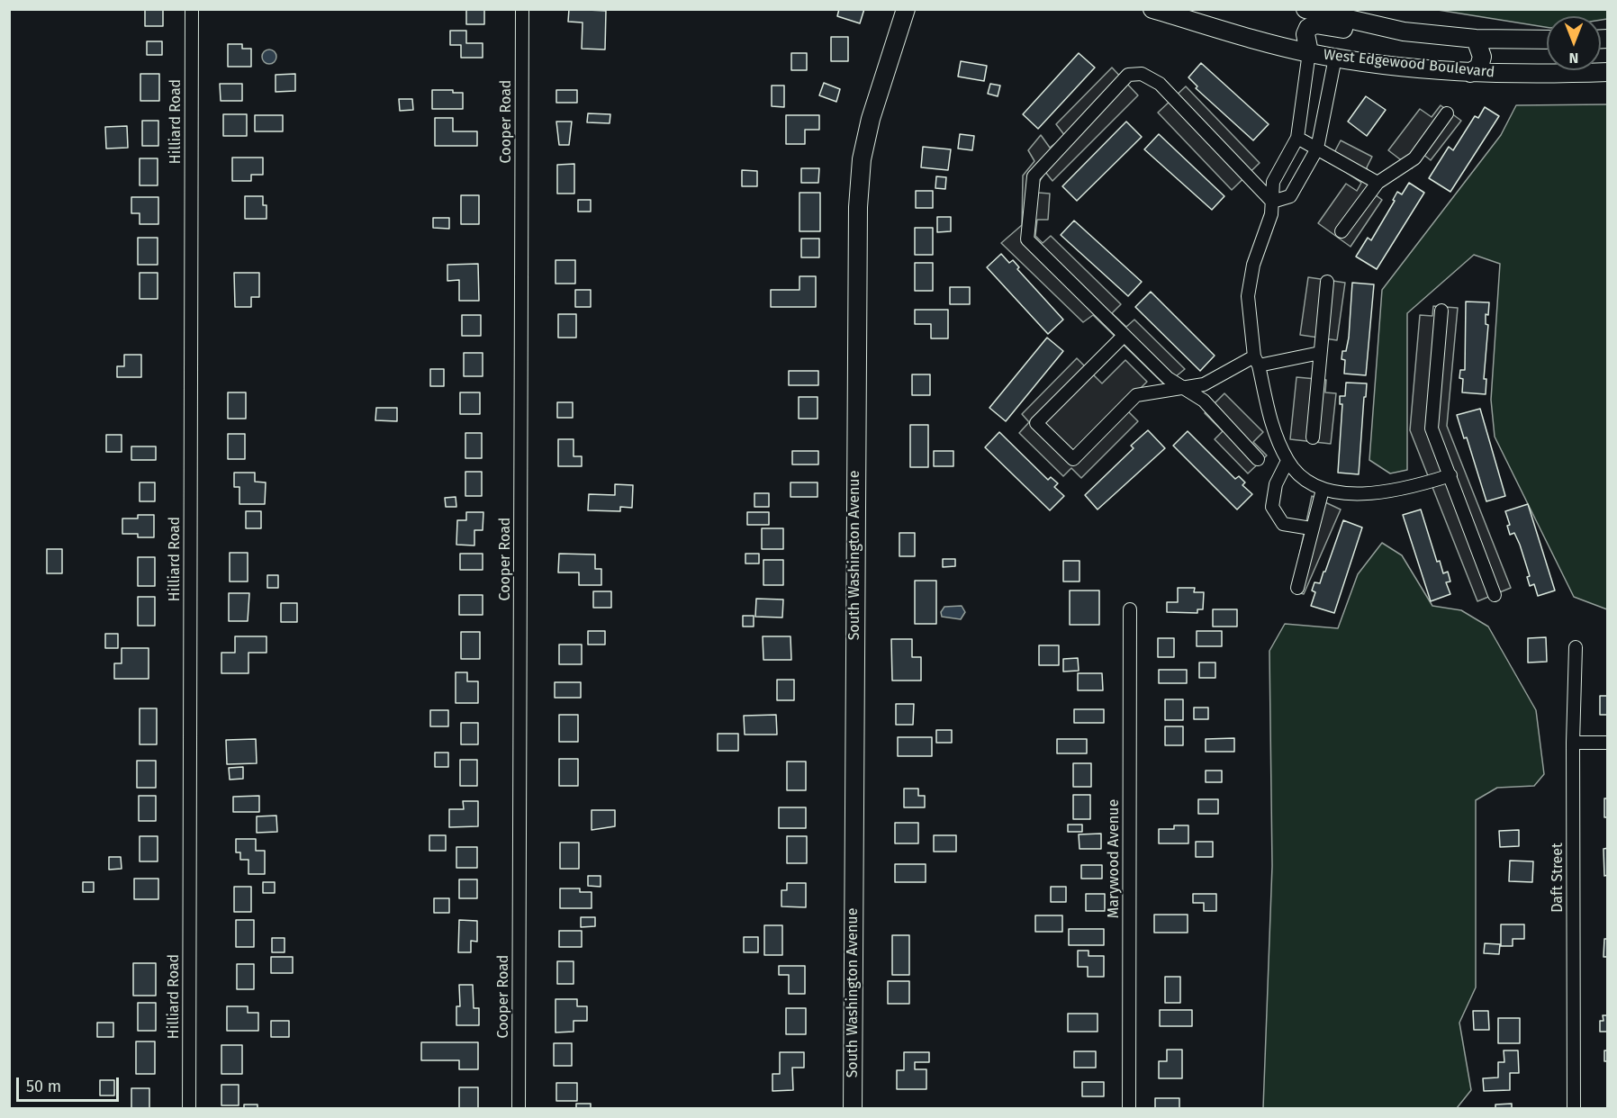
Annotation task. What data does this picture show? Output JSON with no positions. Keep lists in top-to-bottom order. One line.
{"streets":{"street":["West Edgewood Boulevard","Hilliard Road","Cooper Road","South Washington Avenue","Marywood Avenue","Daft Street"]},"scale_bar":"50 m","north":"bottom"}
